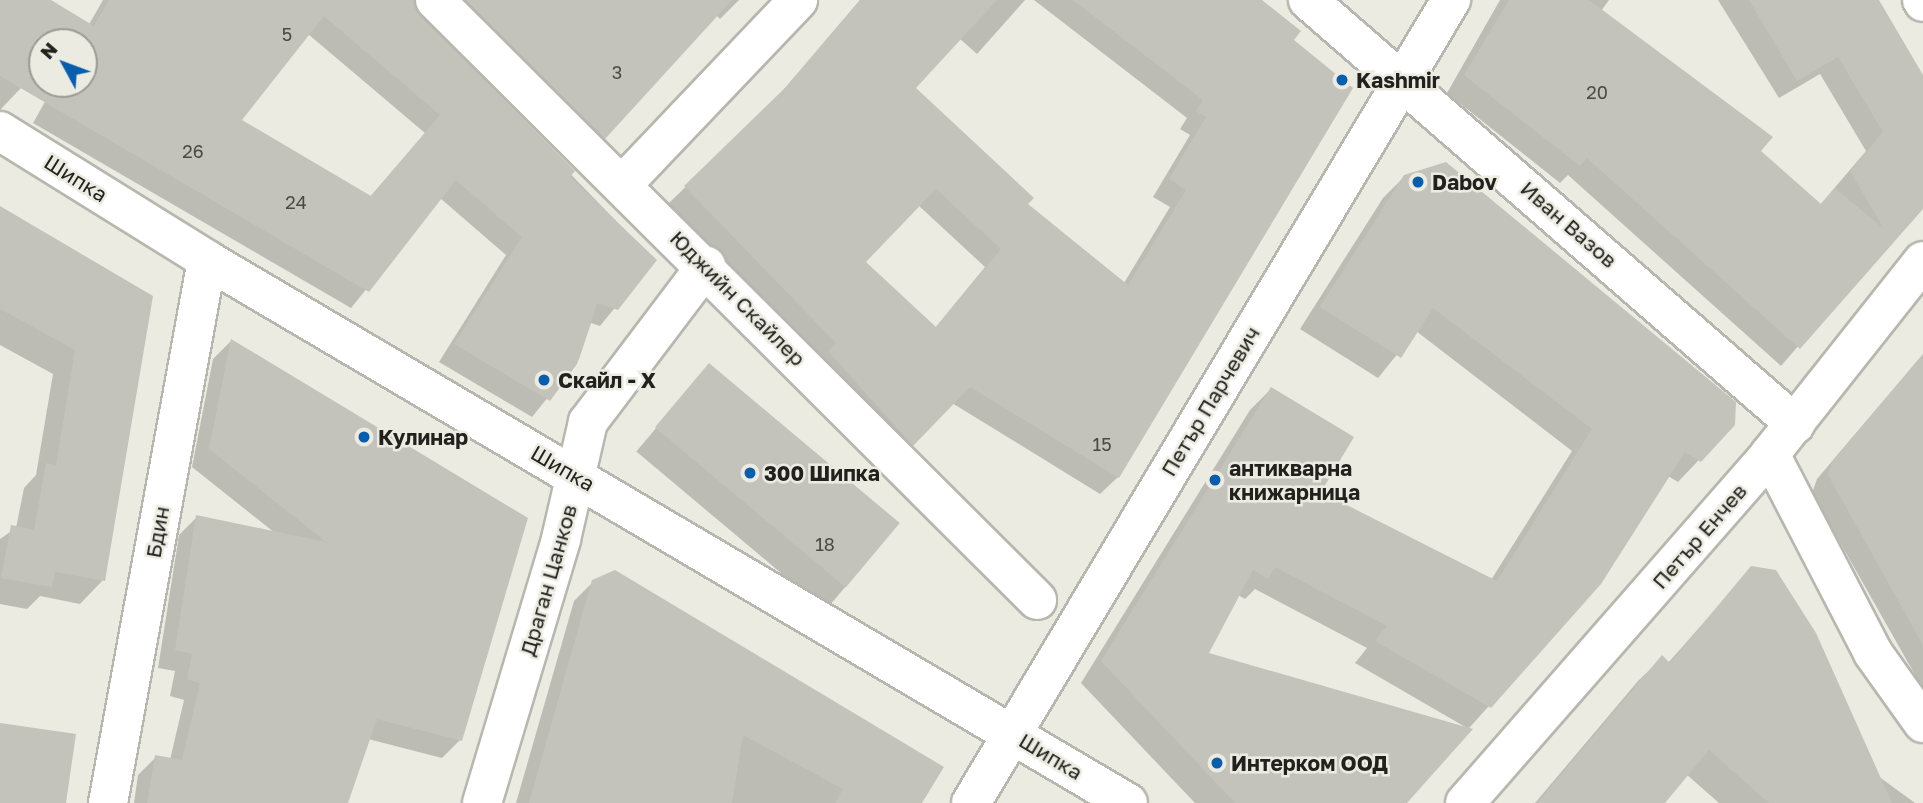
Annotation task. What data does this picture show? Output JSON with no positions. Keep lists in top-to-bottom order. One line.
{"streets":{"street":["Шипка","Иван Вазов","Юджийн Скайлер","Петър Парчевич","Бдин","Петър Енчев","Драган Цанков"]},"crossings":[["Шипка","Петър Парчевич"],["Шипка","Бдин"],["Шипка","Драган Цанков"],["Иван Вазов","Петър Парчевич"],["Иван Вазов","Петър Енчев"],["Юджийн Скайлер","Драган Цанков"]],"places":["Kashmir","Dabov","Скайл - Х","Кулинар","300 Шипка","антикварна книжарница","Интерком ООД"],"house_numbers":["5","3","20","26","24","15","18"],"north":"top left"}
